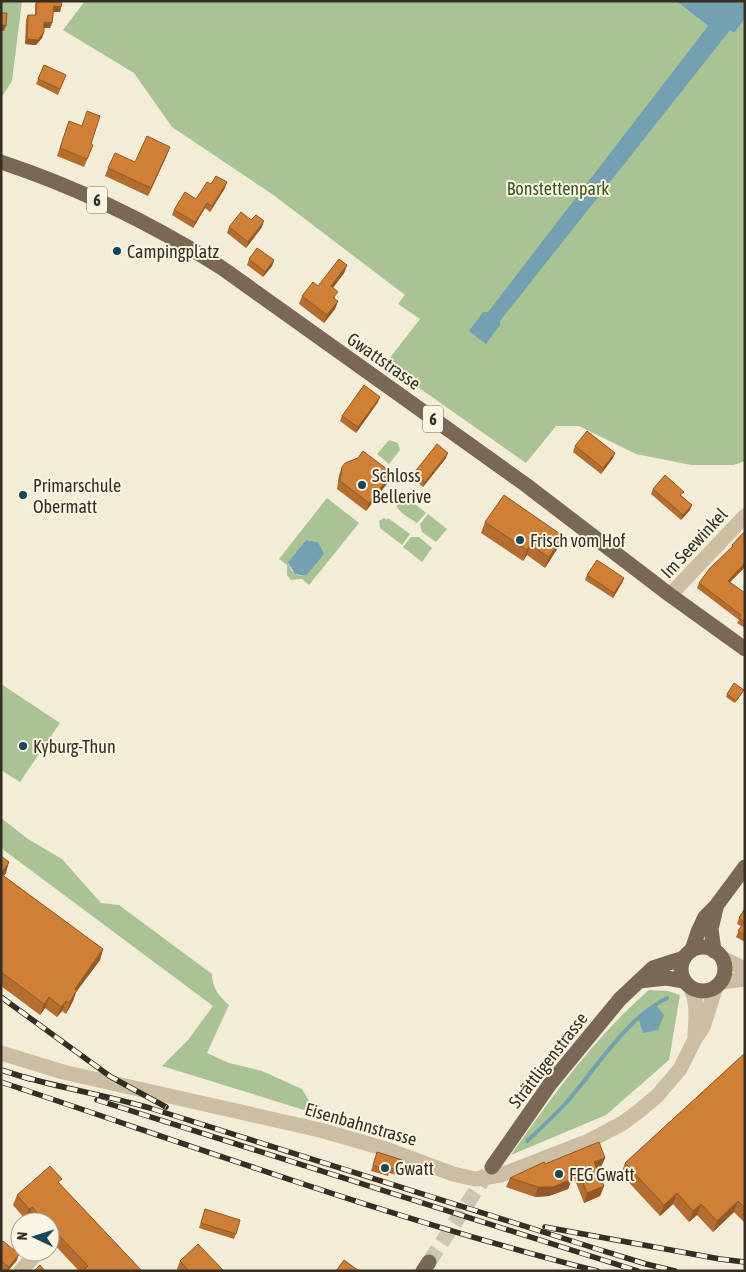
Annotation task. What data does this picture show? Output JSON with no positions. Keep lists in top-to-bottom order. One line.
{"streets":{"main road":["6","Gwattstrasse","Strättligenstrasse"],"street":["Im Seewinkel","Eisenbahnstrasse"]},"crossings":[["Gwattstrasse","Im Seewinkel"],["Strättligenstrasse","Eisenbahnstrasse"]],"parks":["Bonstettenpark"],"places":["Campingplatz","Schloss Bellerive","Primarschule Obermatt","Frisch vom Hof","Kyburg-Thun","Gwatt","FEG Gwatt"],"north":"left"}
